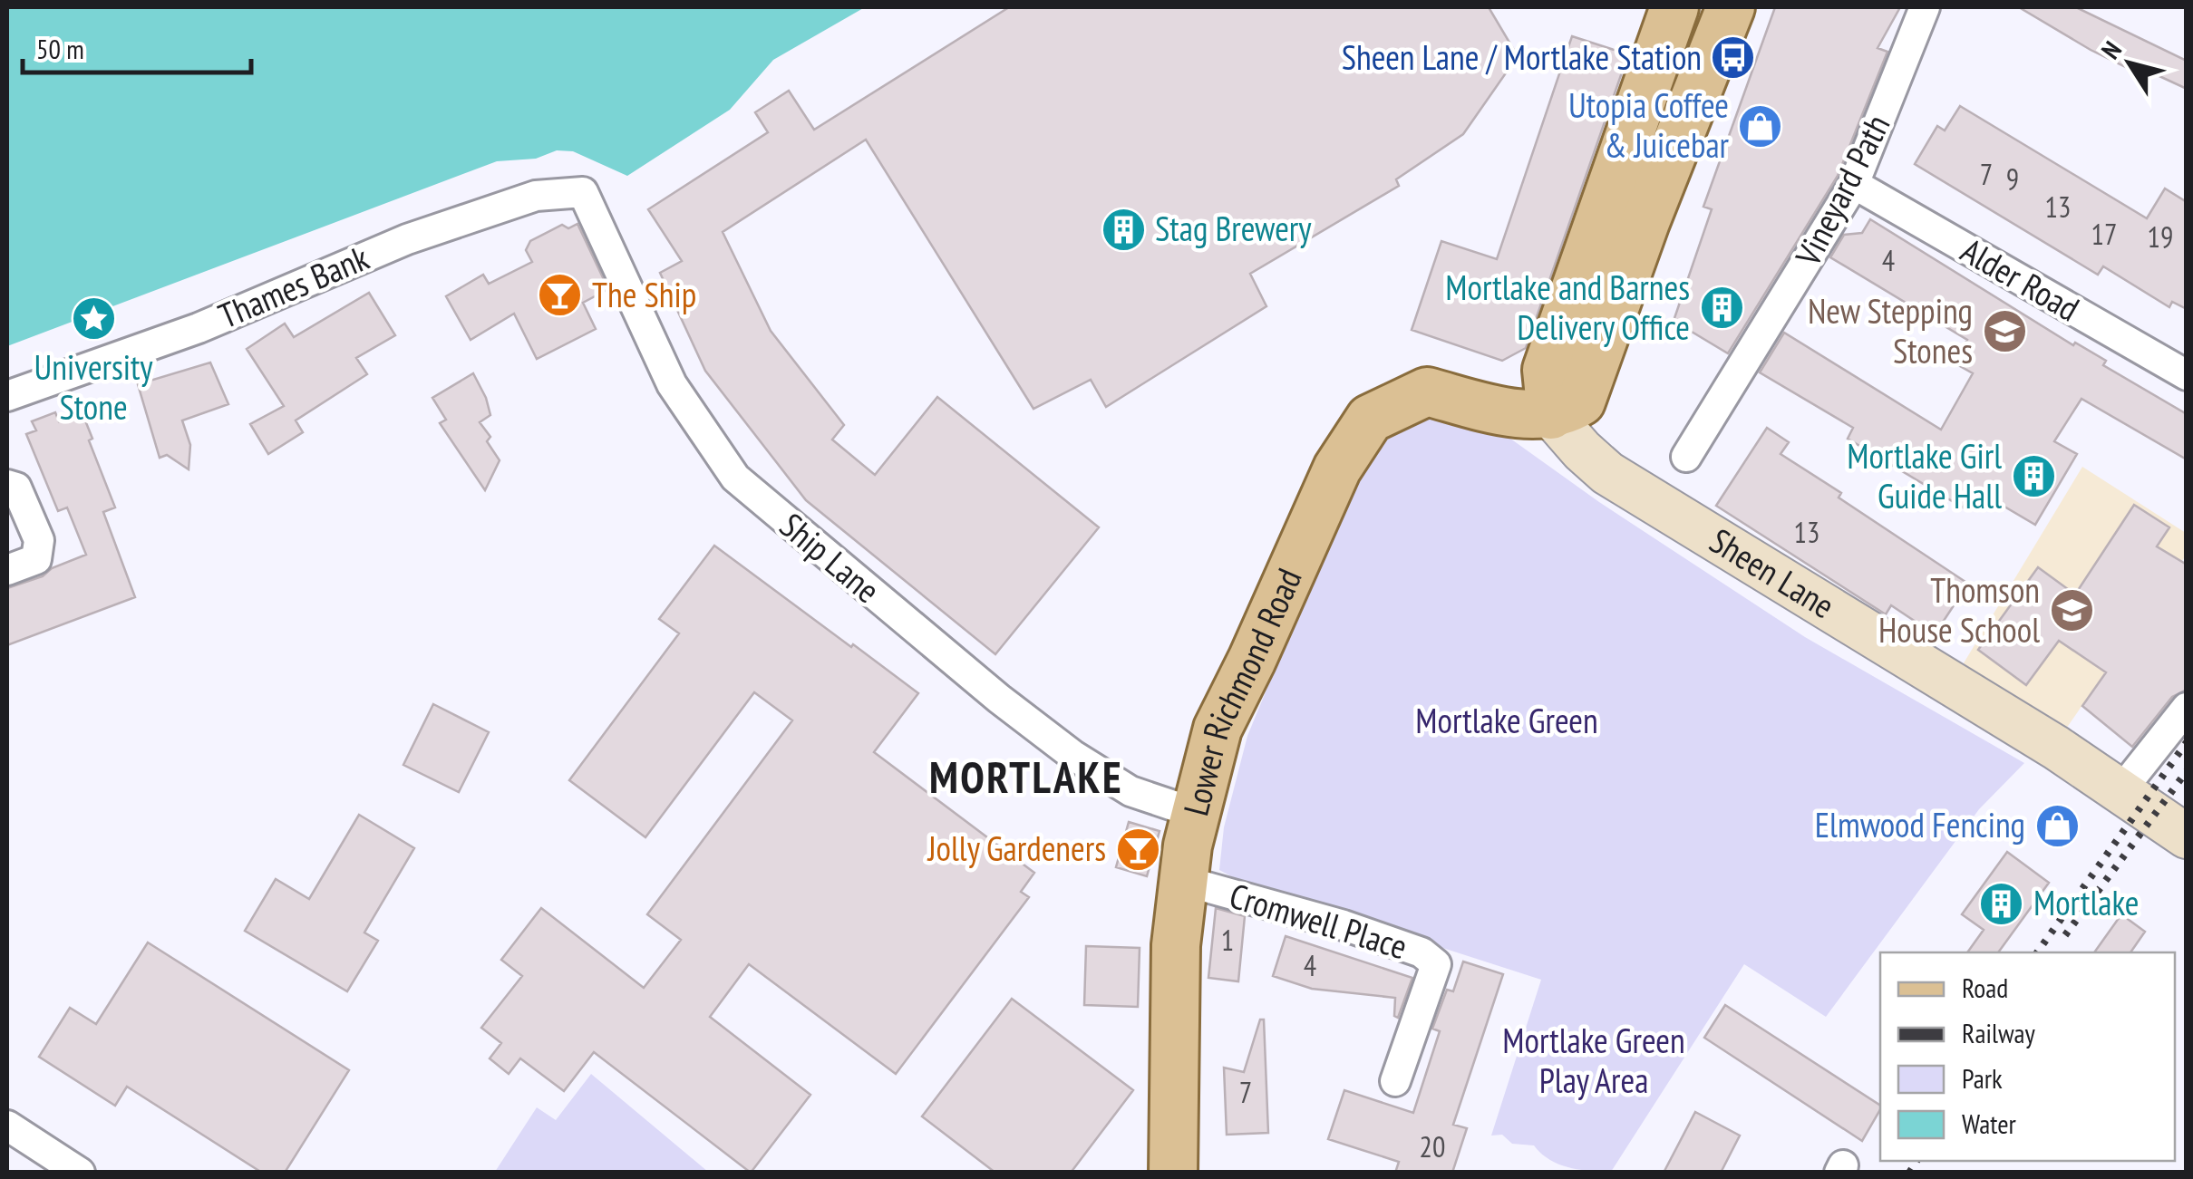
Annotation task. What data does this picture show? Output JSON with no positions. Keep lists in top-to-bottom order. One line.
{"streets":{"main road":["Sheen Lane","Lower Richmond Road"],"street":["Vineyard Path","Alder Road","Thames Bank","Ship Lane","Cromwell Place"]},"crossings":[["Vineyard Path","Alder Road"],["Thames Bank","Ship Lane"],["Ship Lane","Lower Richmond Road"],["Sheen Lane","Lower Richmond Road"],["Lower Richmond Road","Cromwell Place"]],"districts":["MORTLAKE"],"parks":["Mortlake Green","Mortlake Green Play Area"],"places":{"bus stop":["Sheen Lane / Mortlake Station"],"shop":["Utopia Coffee & Juicebar","Elmwood Fencing"],"building":["Stag Brewery","Mortlake and Barnes Delivery Office","Mortlake Girl Guide Hall","Mortlake"],"bar":["The Ship","Jolly Gardeners"],"place":["University Stone"],"school or university":["New Stepping Stones","Thomson House School"]},"house_numbers":["7","9","13","17","19","4","13","1","4","7","20"],"legend":["Road","Railway","Park","Water"],"scale_bar":"50 m","north":"top left"}
